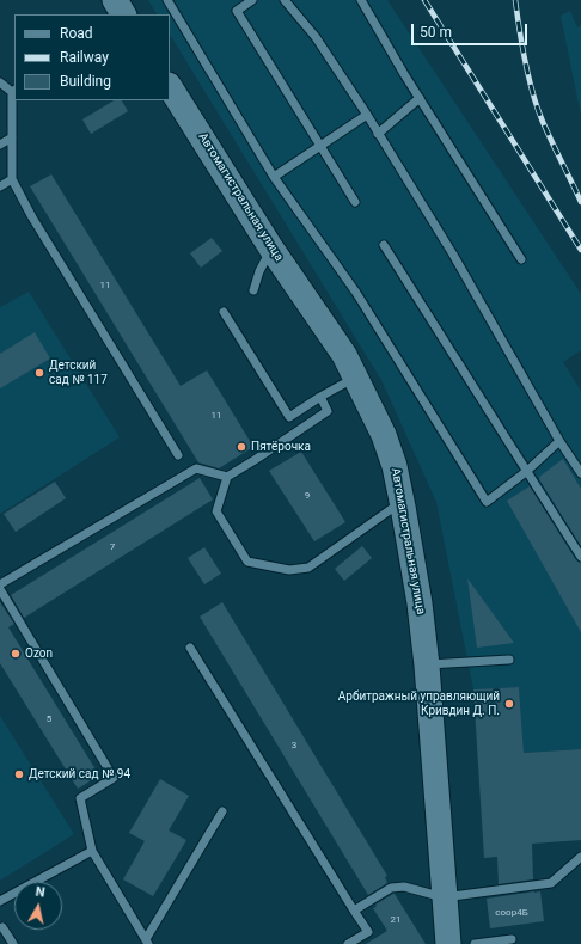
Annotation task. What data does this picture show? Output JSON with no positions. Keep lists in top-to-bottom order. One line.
{"streets":{"main road":["Автомагистральная улица"]},"places":["Детский сад № 117","Пятёрочка","Ozon","Арбитражный управляющий Кривдин Д. П.","Детский сад № 94"],"house_numbers":["11","11","9","7","5","3","соор4Б","21"],"legend":["Road","Railway","Building"],"scale_bar":"50 m","north":"top"}
